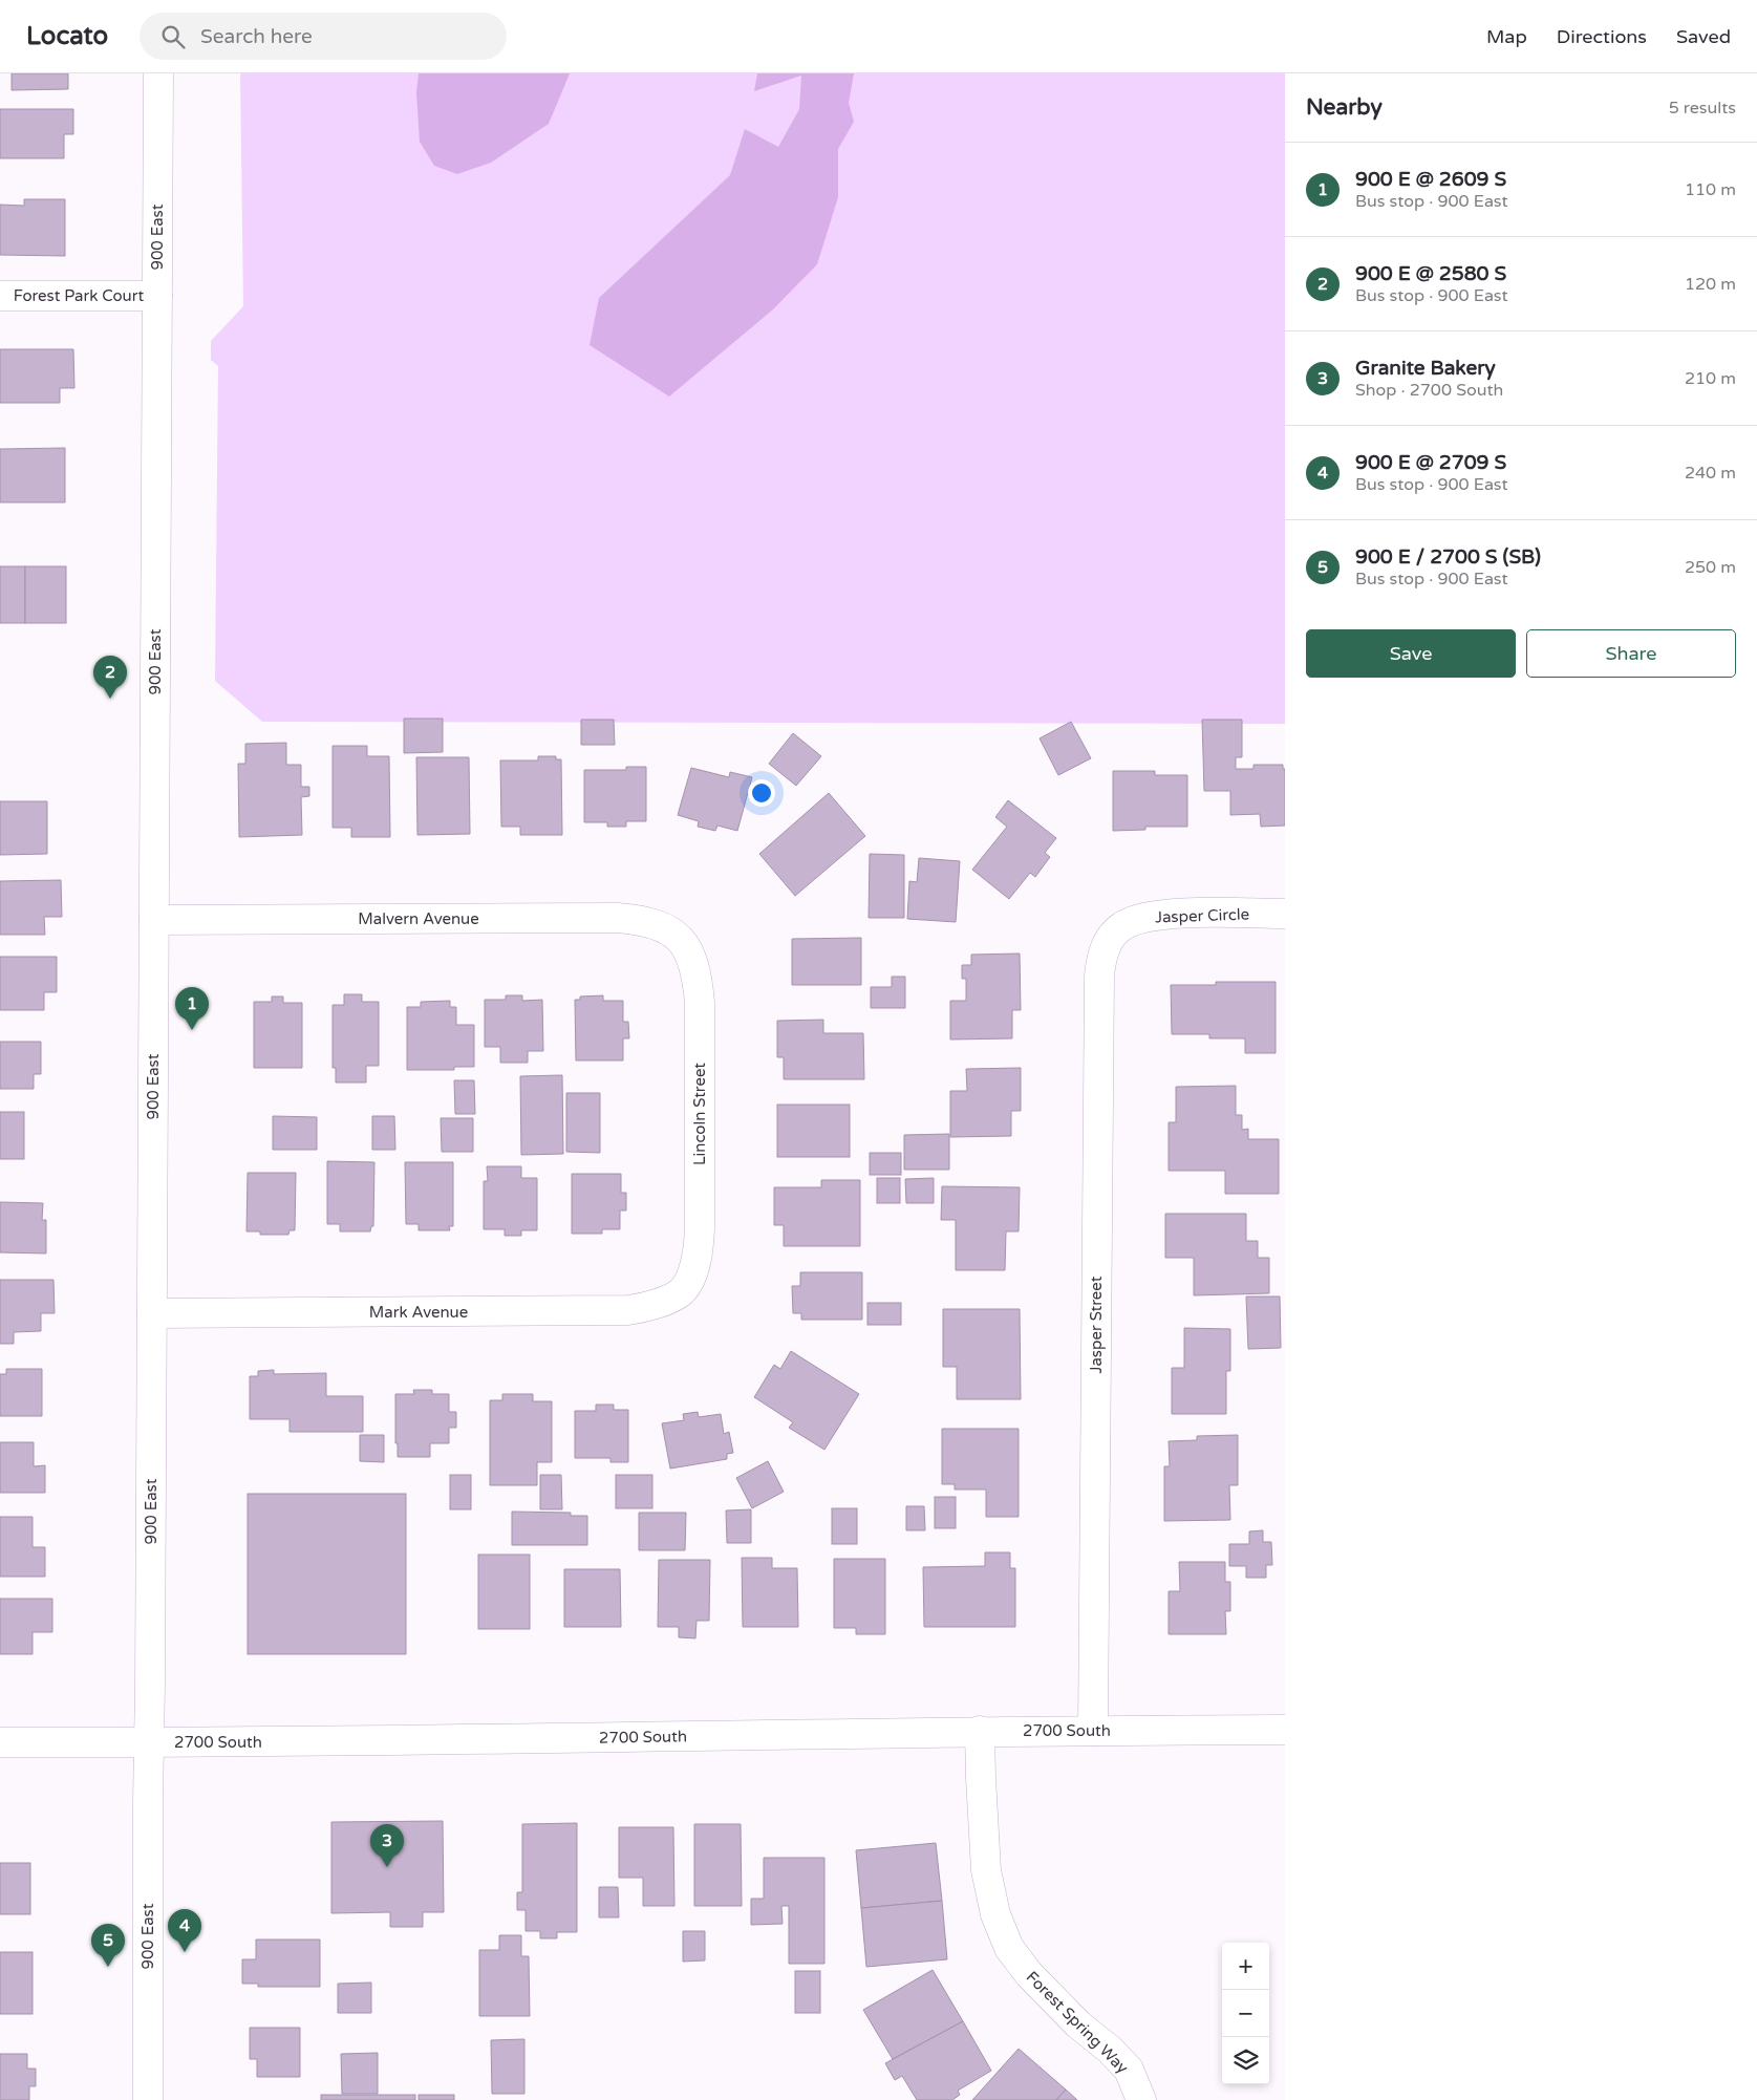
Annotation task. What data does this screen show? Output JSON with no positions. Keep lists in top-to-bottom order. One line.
{"streets":{"street":["900 East","Forest Park Court","Jasper Circle","Malvern Avenue","Lincoln Street","Mark Avenue","Jasper Street","2700 South","Forest Spring Way"]},"crossings":[["900 East","Forest Park Court"],["900 East","Malvern Avenue"],["900 East","Mark Avenue"],["900 East","2700 South"],["Jasper Circle","Jasper Street"],["Malvern Avenue","Lincoln Street"],["Lincoln Street","Mark Avenue"],["Jasper Street","2700 South"],["2700 South","Forest Spring Way"]],"page":{"header":"Locato","search":"Search here","nav":["Map","Directions","Saved"],"heading":["Nearby","5 results"],"list":[{"mark":"1","name":"900 E @ 2609 S","note":"Bus stop · 900 East","value":"110 m"},{"mark":"2","name":"900 E @ 2580 S","note":"Bus stop · 900 East","value":"120 m"},{"mark":"3","name":"Granite Bakery","note":"Shop · 2700 South","value":"210 m"},{"mark":"4","name":"900 E @ 2709 S","note":"Bus stop · 900 East","value":"240 m"},{"mark":"5","name":"900 E / 2700 S (SB)","note":"Bus stop · 900 East","value":"250 m"}],"buttons":["Save","Share"],"pins":["2","1","3","4","5"],"map_buttons":["+","−"]}}
